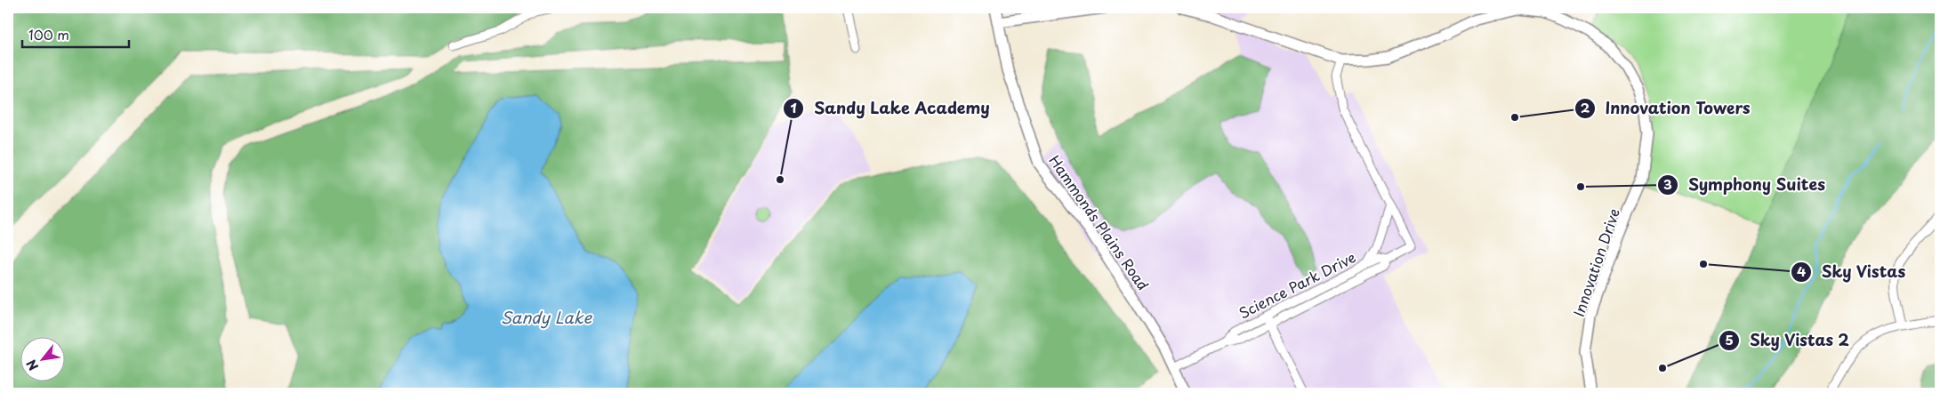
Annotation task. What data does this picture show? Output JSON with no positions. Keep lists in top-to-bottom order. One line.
{"streets":{"street":["Hammonds Plains Road","Innovation Drive","Science Park Drive"]},"crossings":[["Hammonds Plains Road","Science Park Drive"]],"water":["Sandy Lake"],"places":["Innovation Towers","Sandy Lake Academy","Symphony Suites","Sky Vistas","Sky Vistas 2"],"scale_bar":"100 m","north":"bottom left"}
